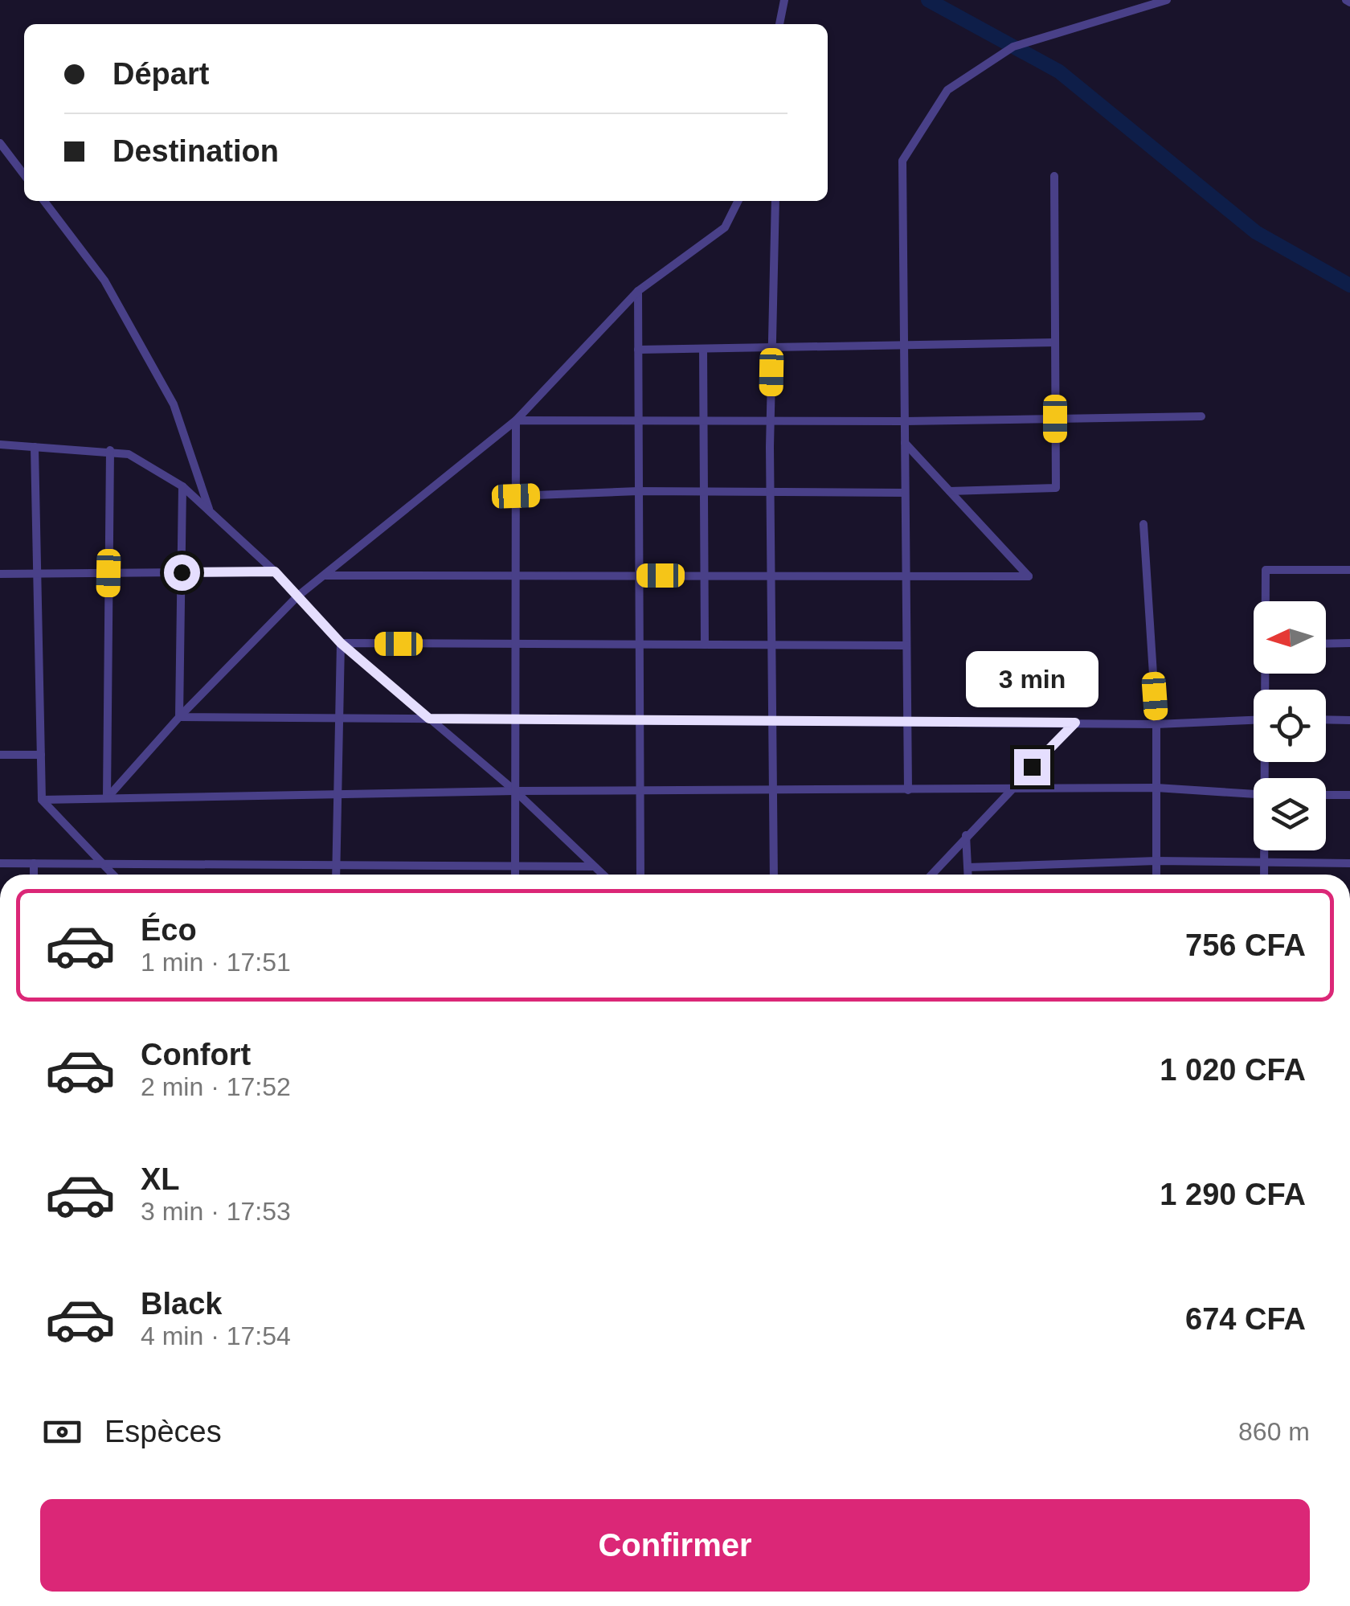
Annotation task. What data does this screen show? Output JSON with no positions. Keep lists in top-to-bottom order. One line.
{"north":"left","page":{"banner":["Départ","Destination"],"bubble":"3 min","list":[{"name":"Éco","note":"1 min · 17:51","value":"756 CFA"},{"name":"Confort","note":"2 min · 17:52","value":"1 020 CFA"},{"name":"XL","note":"3 min · 17:53","value":"1 290 CFA"},{"name":"Black","note":"4 min · 17:54","value":"674 CFA"}],"pay":["Espèces","860 m"],"buttons":"Confirmer"}}
